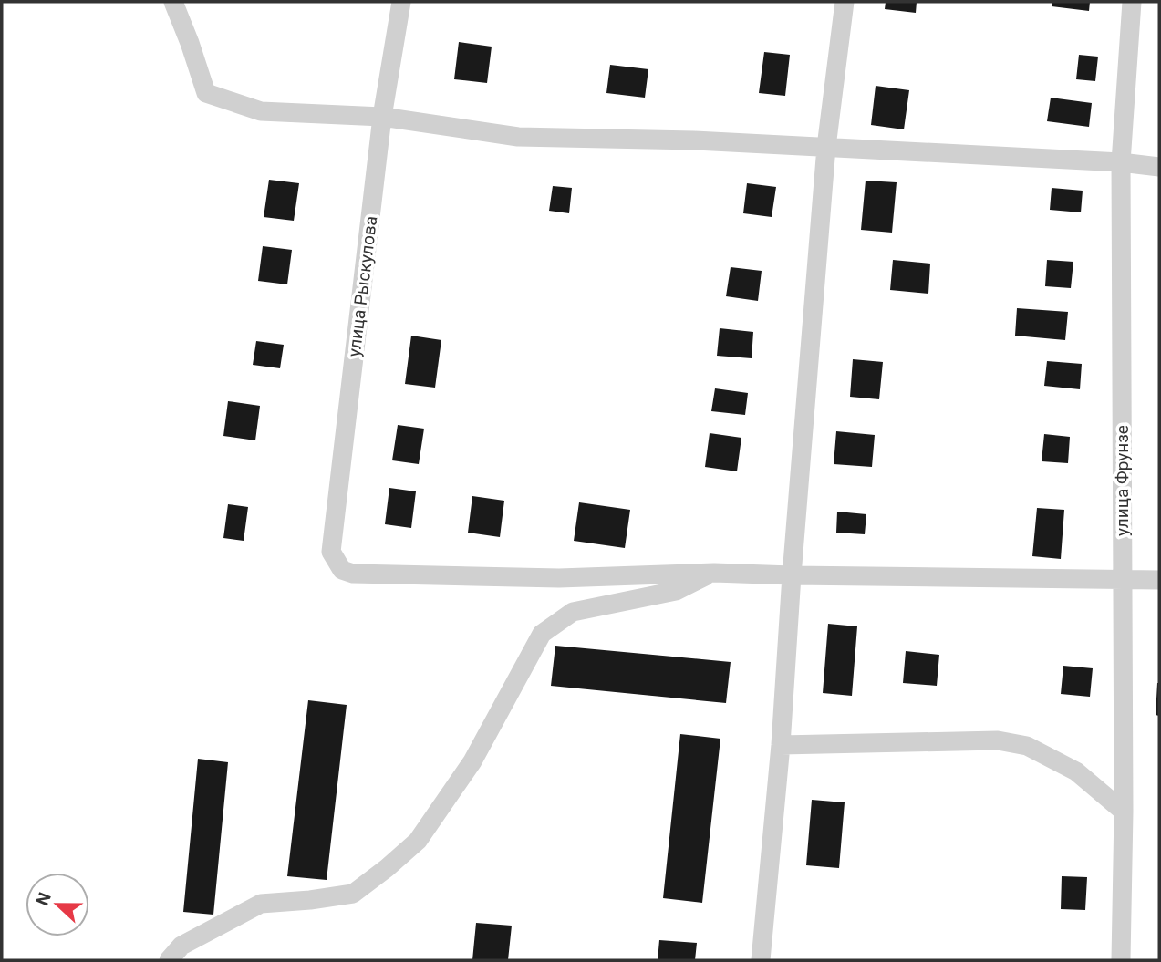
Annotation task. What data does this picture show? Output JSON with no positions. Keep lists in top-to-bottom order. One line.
{"streets":{"street":["улица Рыскулова","улица Фрунзе"]},"north":"left"}
